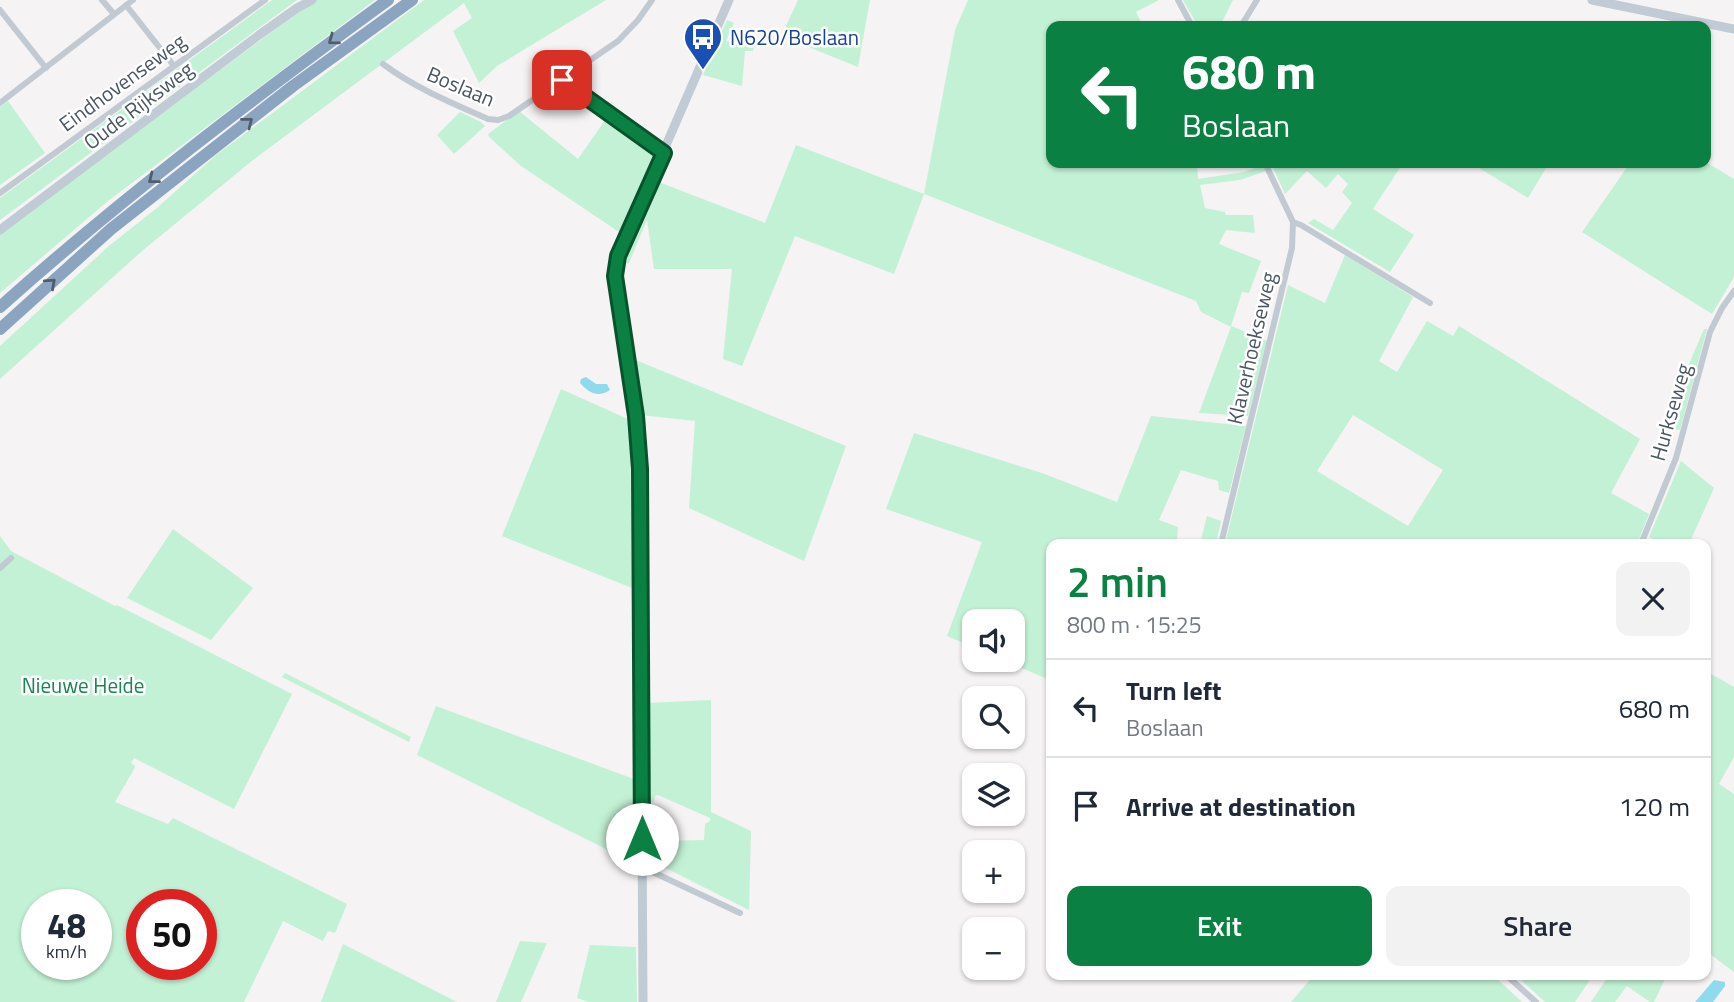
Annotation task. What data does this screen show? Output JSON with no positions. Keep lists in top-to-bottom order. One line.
{"streets":{"main road":["Oude Rijksweg"],"street":["Eindhovenseweg","Boslaan","Klaverhoekseweg","Hurkseweg"]},"parks":["Nieuwe Heide"],"places":{"bus stop":["N620/Boslaan"]},"page":{"turn":["680 m","Boslaan"],"heading":["2 min","800 m · 15:25"],"map_buttons":["+","−"],"list":[{"name":"Turn left","note":"Boslaan","value":"680 m"},{"name":"Arrive at destination","value":"120 m"}],"buttons":["Exit","Share"],"speed":"48 km/h","limit":"50"}}
